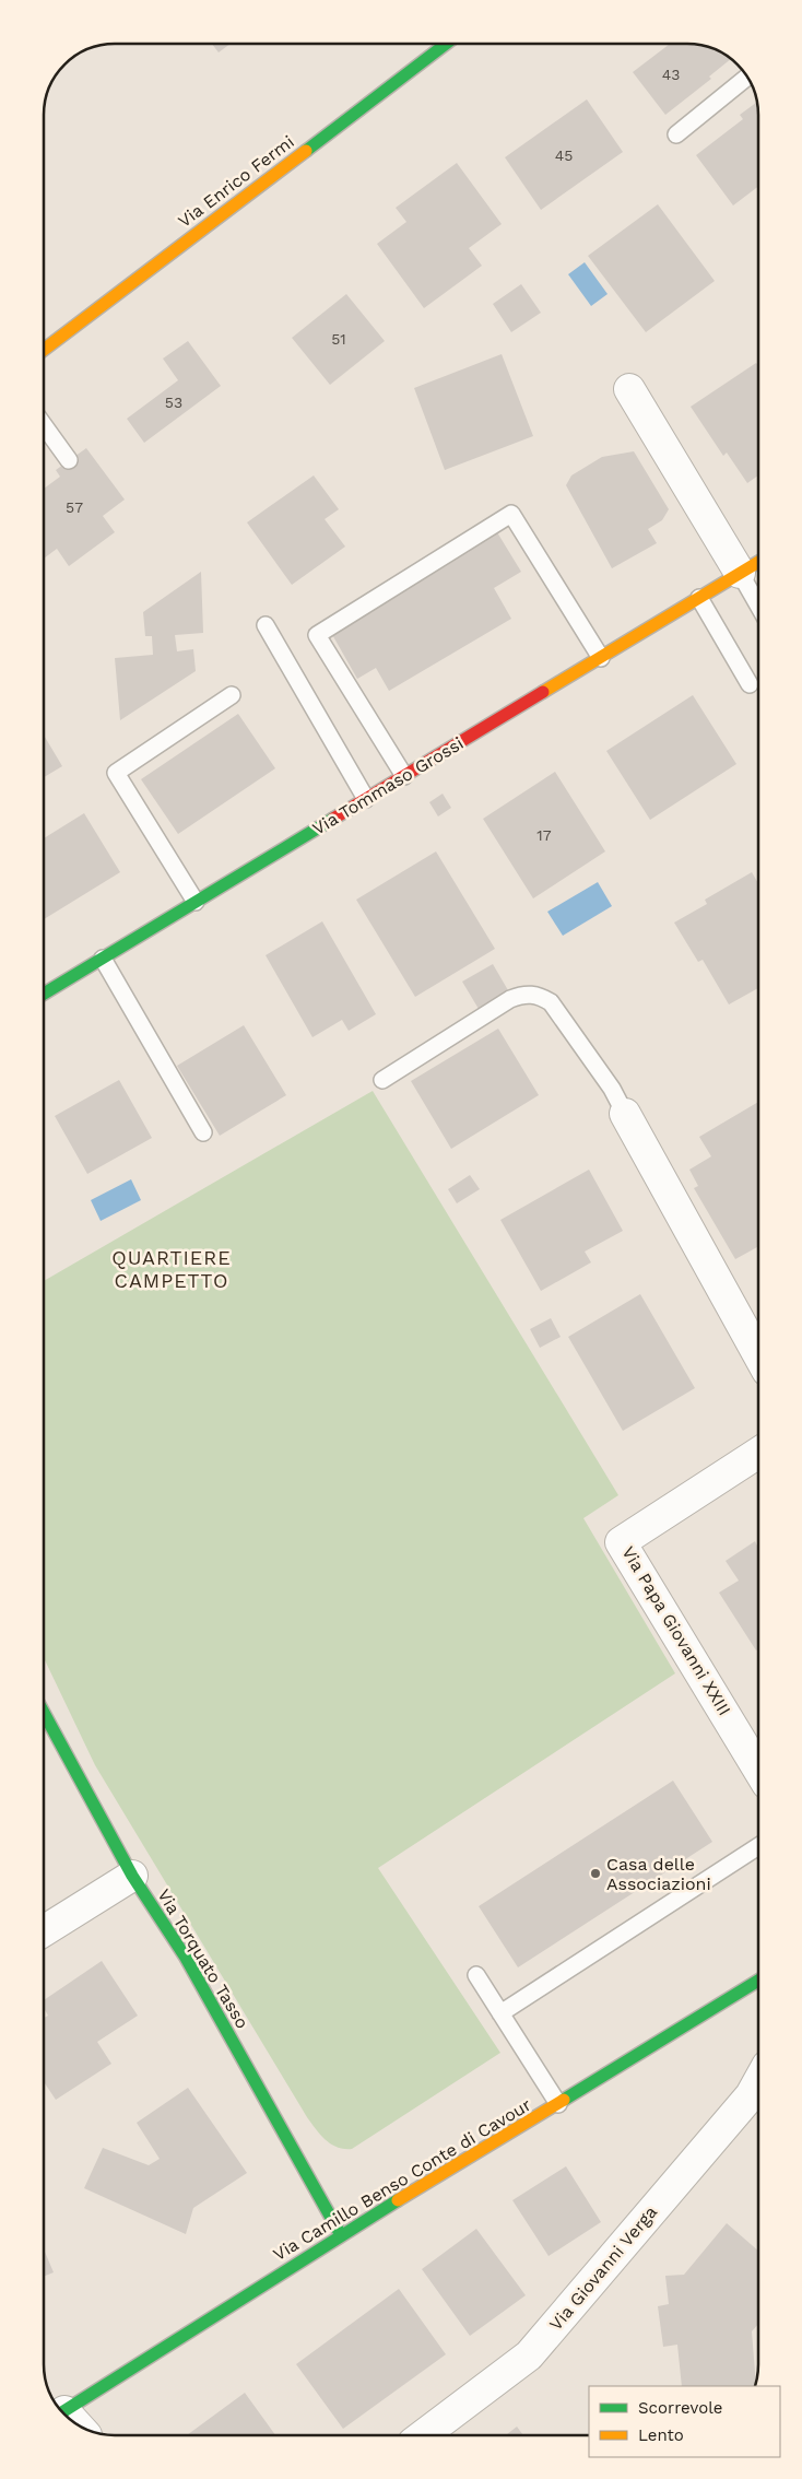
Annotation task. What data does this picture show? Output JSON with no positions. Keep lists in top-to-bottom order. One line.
{"streets":{"street":["Via Enrico Fermi","Via Tommaso Grossi","Via Papa Giovanni XXIII","Via Torquato Tasso","Via Camillo Benso Conte di Cavour","Via Giovanni Verga"]},"crossings":[["Via Torquato Tasso","Via Camillo Benso Conte di Cavour"]],"districts":["QUARTIERE CAMPETTO"],"places":["Casa delle Associazioni"],"house_numbers":["43","45","51","53","57","17"],"legend":["Scorrevole","Lento"]}
